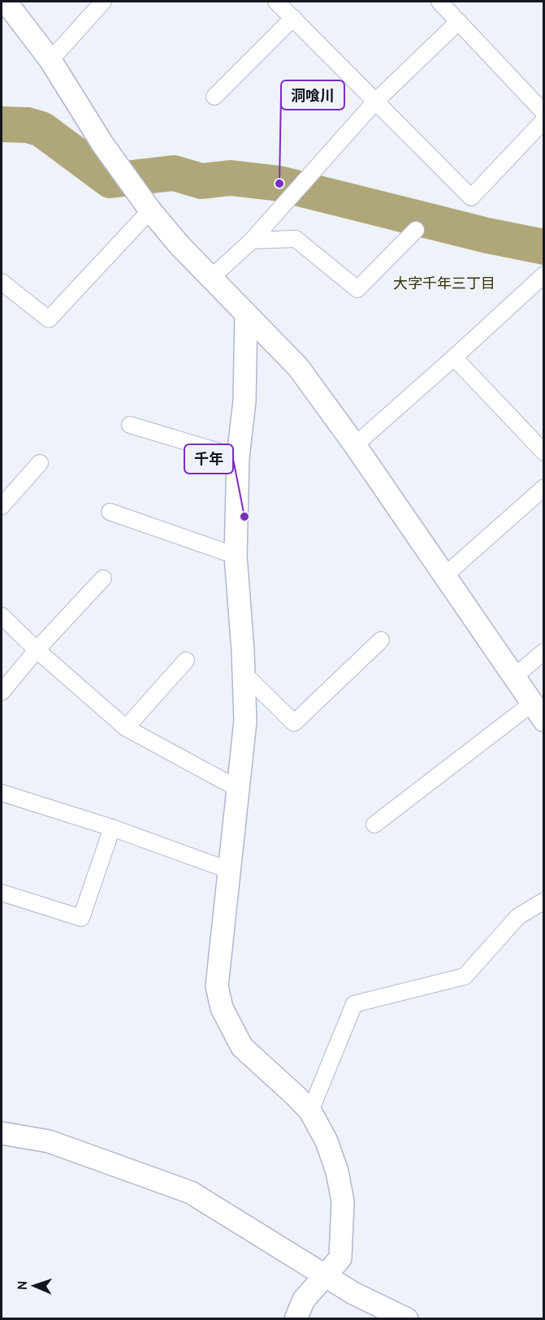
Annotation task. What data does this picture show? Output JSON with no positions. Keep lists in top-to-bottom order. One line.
{"districts":["大字千年三丁目"],"places":["洞喰川","千年"],"north":"left"}
